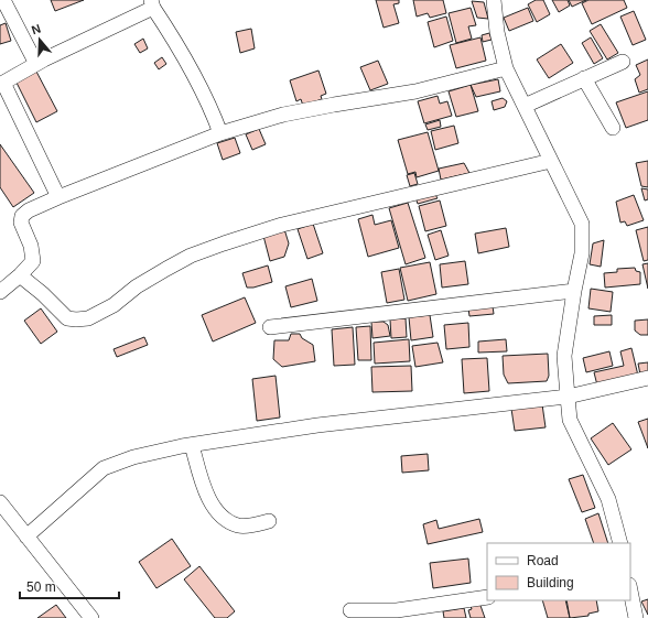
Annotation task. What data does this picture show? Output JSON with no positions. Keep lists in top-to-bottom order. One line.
{"legend":["Road","Building"],"scale_bar":"50 m","north":"top"}
